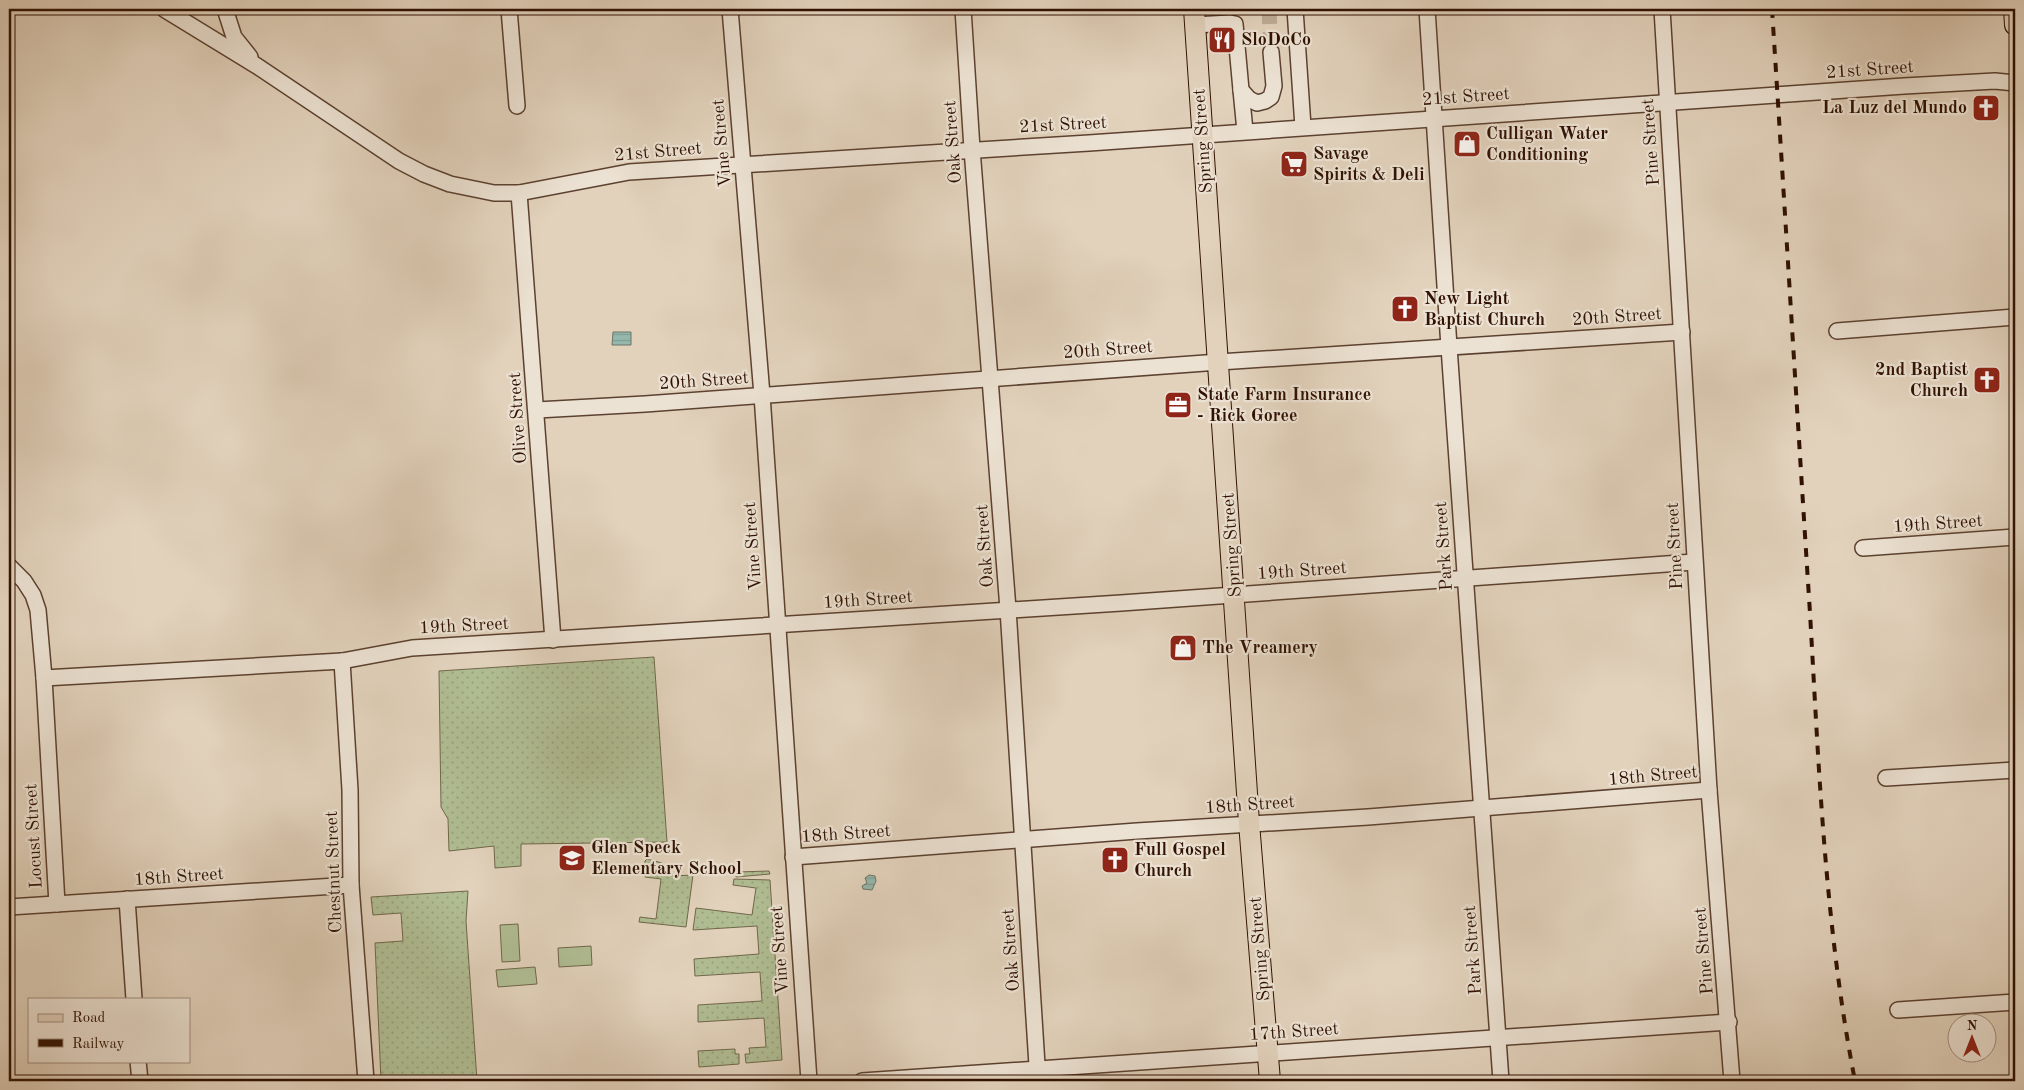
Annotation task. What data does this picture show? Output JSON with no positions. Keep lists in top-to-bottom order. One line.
{"streets":{"main road":["Spring Street"],"street":["21st Street","Oak Street","Pine Street","Vine Street","20th Street","Olive Street","19th Street","Park Street","18th Street","Locust Street","Chestnut Street","17th Street"]},"crossings":[["21st Street","Spring Street"],["21st Street","Oak Street"],["21st Street","Pine Street"],["21st Street","Vine Street"],["21st Street","Olive Street"],["21st Street","Park Street"],["Spring Street","20th Street"],["Spring Street","19th Street"],["Spring Street","18th Street"],["Spring Street","17th Street"],["Oak Street","20th Street"],["Oak Street","19th Street"],["Oak Street","18th Street"],["Oak Street","17th Street"],["Pine Street","20th Street"],["Pine Street","19th Street"],["Pine Street","18th Street"],["Pine Street","17th Street"],["Vine Street","20th Street"],["Vine Street","19th Street"],["Vine Street","18th Street"],["20th Street","Olive Street"],["20th Street","Park Street"],["Olive Street","19th Street"],["19th Street","Park Street"],["19th Street","Locust Street"],["19th Street","Chestnut Street"],["Park Street","18th Street"],["Park Street","17th Street"],["18th Street","Locust Street"],["18th Street","Chestnut Street"]],"places":{"restaurant":["SloDoCo"],"church":["La Luz del Mundo","New Light Baptist Church","2nd Baptist Church","Full Gospel Church"],"shop":["Culligan Water Conditioning","The Vreamery"],"supermarket":["Savage Spirits & Deli"],"office":["State Farm Insurance - Rick Goree"],"school or university":["Glen Speck Elementary School"]},"legend":["Road","Railway"],"north":"top"}
